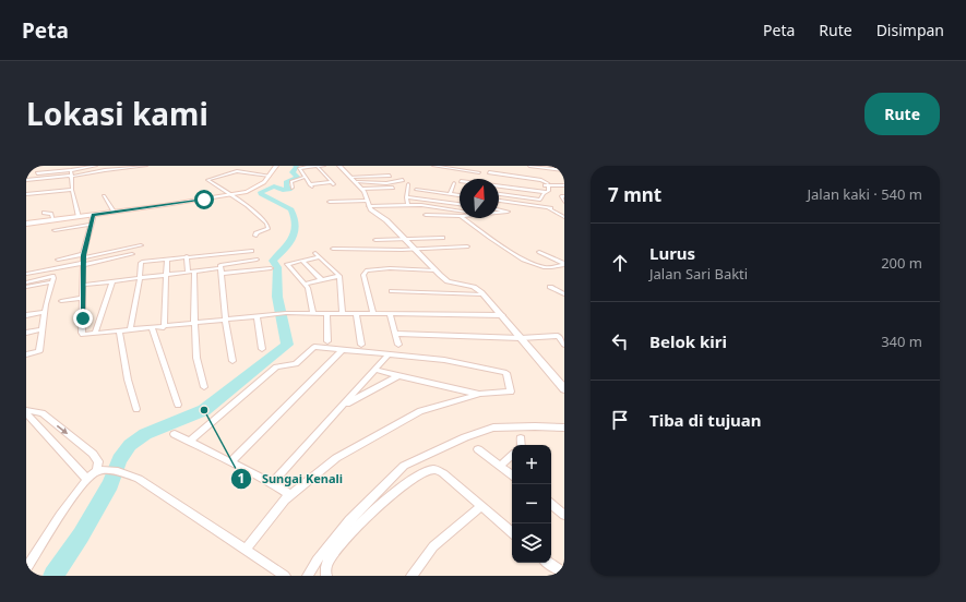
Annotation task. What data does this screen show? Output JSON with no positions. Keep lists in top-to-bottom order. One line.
{"places":["Sungai Kenali"],"north":"top","page":{"header":"Peta","nav":["Peta","Rute","Disimpan"],"title":"Lokasi kami","buttons":"Rute","heading":["7 mnt","Jalan kaki · 540 m"],"list":[["Lurus","Jalan Sari Bakti","200 m"],["Belok kiri","340 m"],"Tiba di tujuan"],"map_buttons":["+","−"]}}
